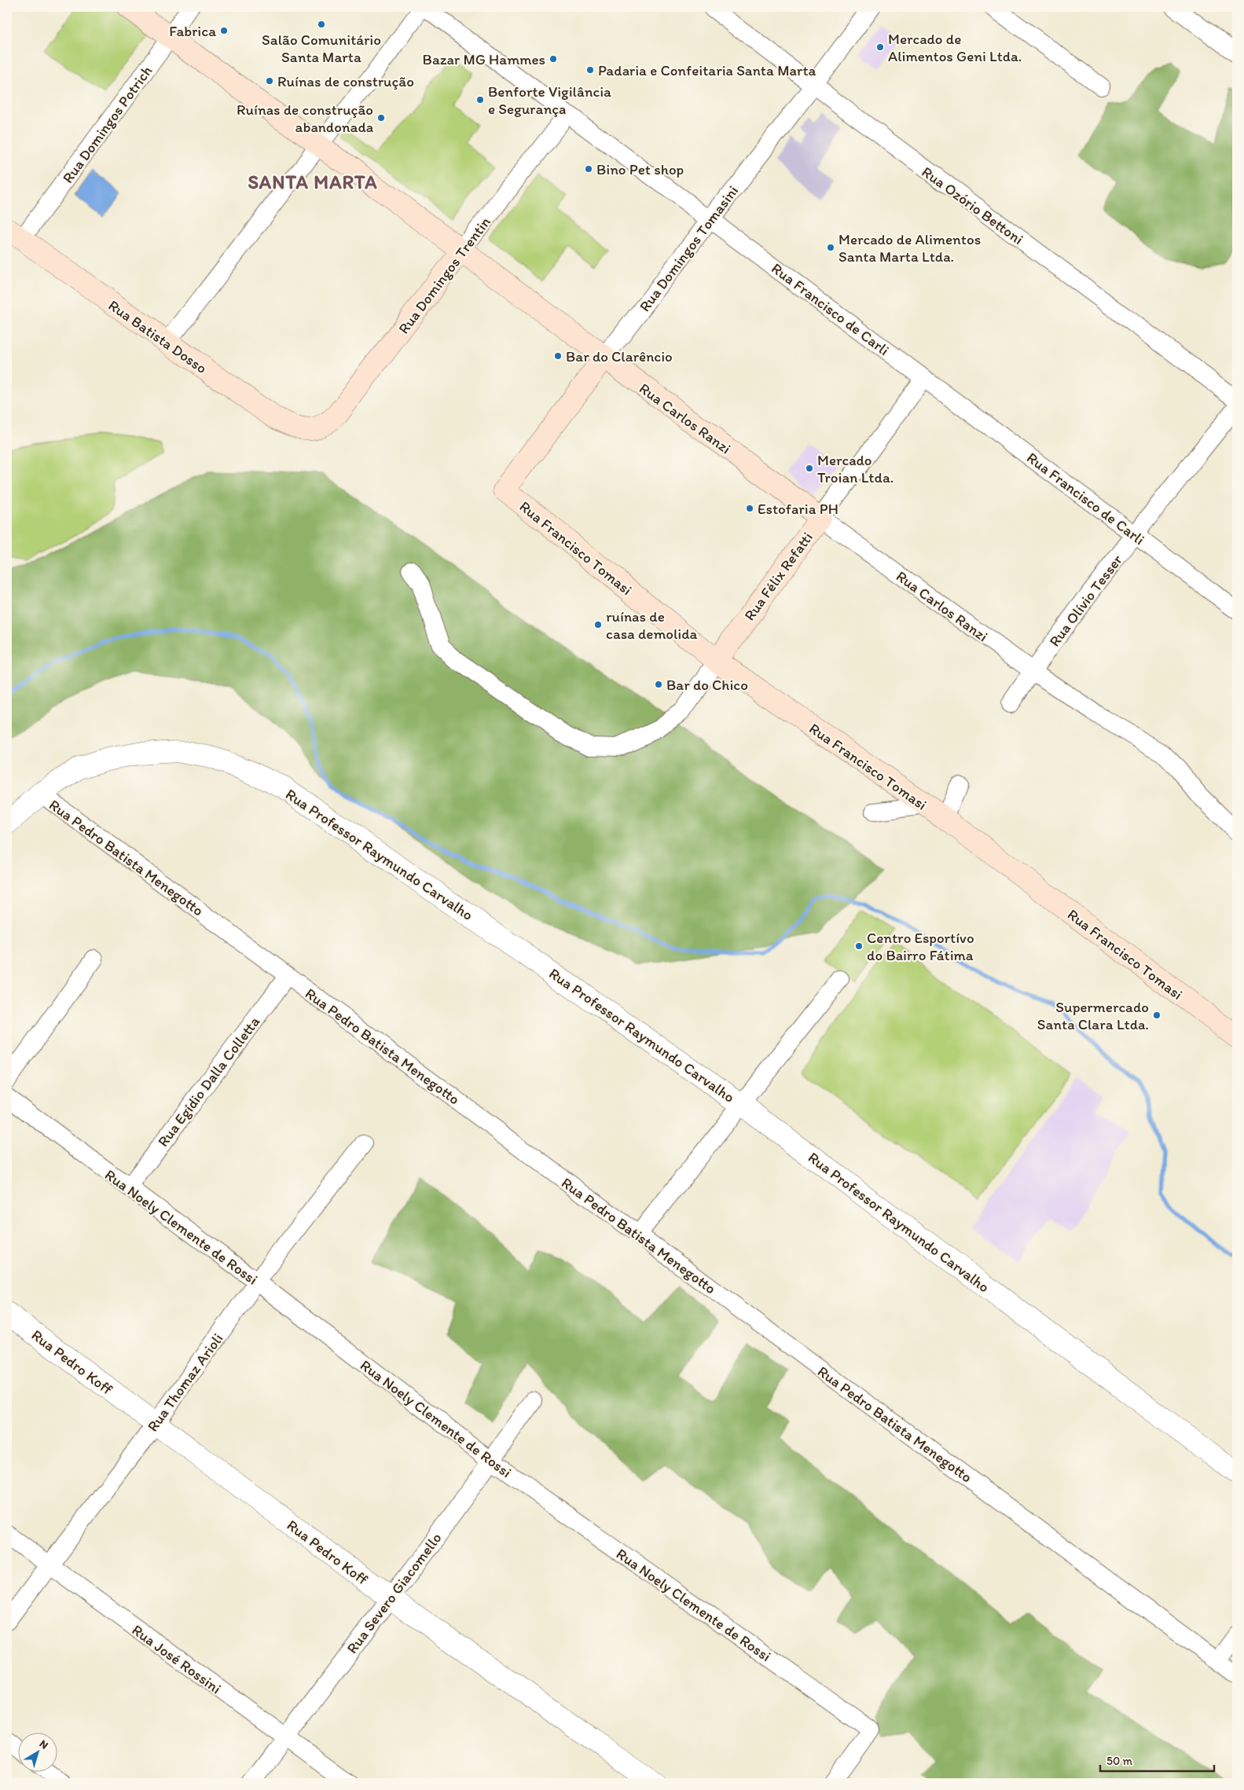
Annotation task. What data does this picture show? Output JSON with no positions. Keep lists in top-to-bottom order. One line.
{"streets":{"main road":["Rua Domingos Tomasini","Rua Domingos Trentin","Rua Batista Dosso","Rua Carlos Ranzi","Rua Francisco Tomasi","Rua Félix Refatti"],"street":["Rua Domingos Potrich","Rua Ozório Bettoni","Rua Francisco de Carli","Rua Olívio Tesser","Rua Professor Raymundo Carvalho","Rua Pedro Batista Menegotto","Rua Egídio Dalla Colletta","Rua Noely Clemente de Rossi","Rua Pedro Koff","Rua Thomaz Arioli","Rua Severo Giacomello","Rua José Rossini"]},"crossings":[["Rua Domingos Potrich","Rua Batista Dosso"],["Rua Domingos Potrich","Rua Carlos Ranzi"],["Rua Ozório Bettoni","Rua Domingos Tomasini"],["Rua Domingos Tomasini","Rua Francisco de Carli"],["Rua Domingos Tomasini","Rua Carlos Ranzi"],["Rua Domingos Tomasini","Rua Francisco Tomasi"],["Rua Domingos Trentin","Rua Francisco de Carli"],["Rua Domingos Trentin","Rua Batista Dosso"],["Rua Domingos Trentin","Rua Carlos Ranzi"],["Rua Francisco de Carli","Rua Félix Refatti"],["Rua Francisco de Carli","Rua Olívio Tesser"],["Rua Carlos Ranzi","Rua Félix Refatti"],["Rua Carlos Ranzi","Rua Olívio Tesser"],["Rua Francisco Tomasi","Rua Félix Refatti"],["Rua Professor Raymundo Carvalho","Rua Pedro Batista Menegotto"],["Rua Pedro Batista Menegotto","Rua Egídio Dalla Colletta"],["Rua Egídio Dalla Colletta","Rua Noely Clemente de Rossi"],["Rua Noely Clemente de Rossi","Rua Thomaz Arioli"],["Rua Noely Clemente de Rossi","Rua Severo Giacomello"],["Rua Pedro Koff","Rua Thomaz Arioli"],["Rua Pedro Koff","Rua Severo Giacomello"],["Rua Thomaz Arioli","Rua José Rossini"],["Rua Severo Giacomello","Rua José Rossini"]],"districts":["SANTA MARTA"],"places":["Salão Comunitário Santa Marta","Fabrica","Mercado de Alimentos Geni Ltda.","Bazar MG Hammes","Padaria e Confeitaria Santa Marta","Ruínas de construção","Benforte Vigilância e Segurança","Ruínas de construção abandonada","Bino Pet shop","Mercado de Alimentos Santa Marta Ltda.","Bar do Clarêncio","Mercado Troian Ltda.","Estofaria PH","ruínas de casa demolida","Bar do Chico","Centro Esportívo do Bairro Fátima","Supermercado Santa Clara Ltda."],"scale_bar":"50 m","north":"top right"}
